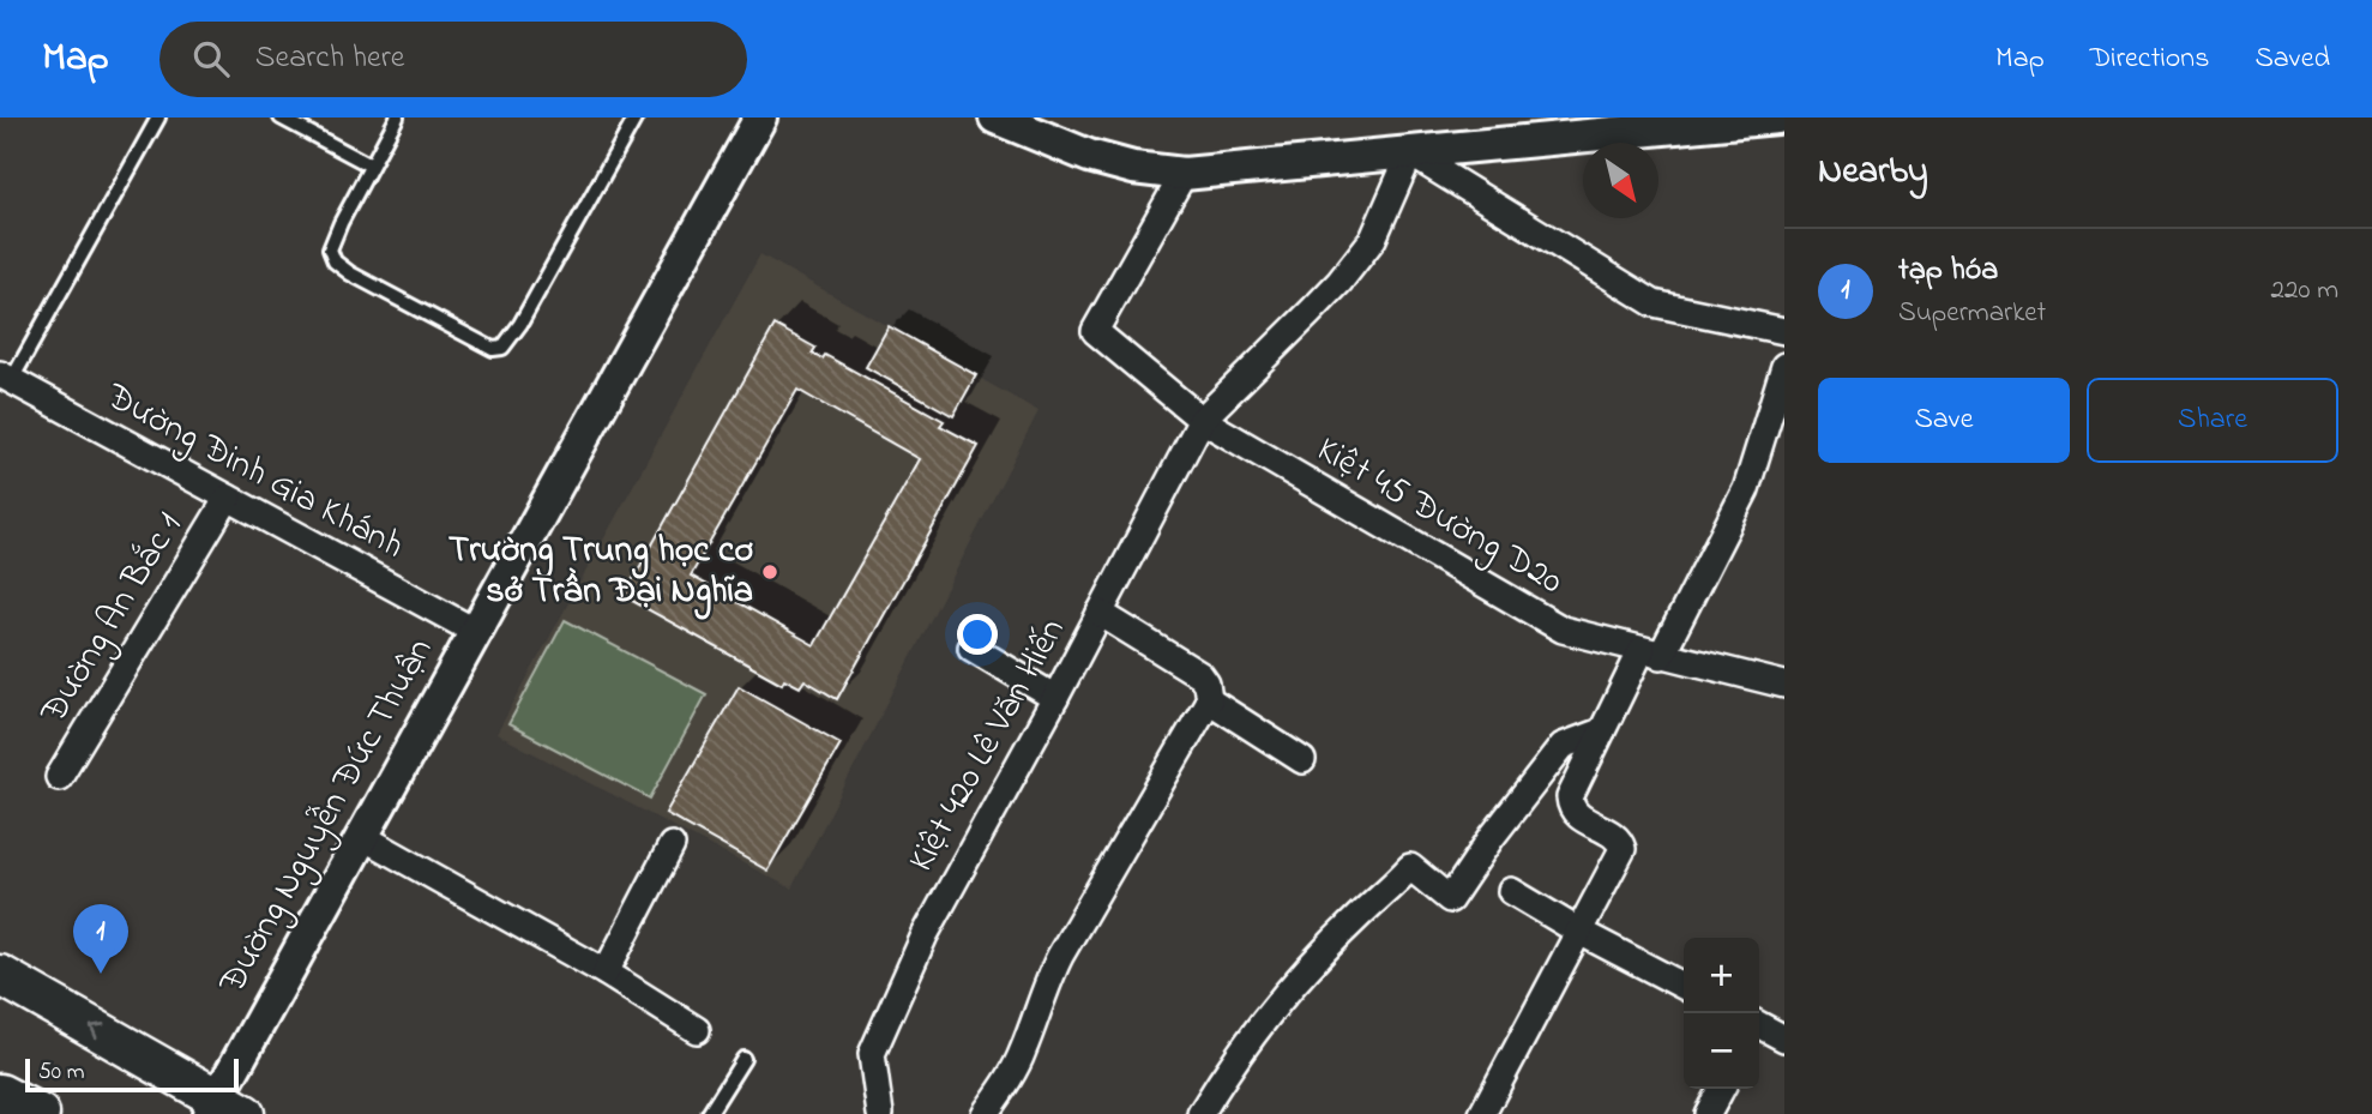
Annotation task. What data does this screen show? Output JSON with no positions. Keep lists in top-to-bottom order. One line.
{"streets":{"street":["Đường Đinh Gia Khánh","Kiệt 45 Đường D20","Đường An Bắc 1","Kiệt 420 Lê Văn Hiến","Đường Nguyễn Đức Thuận"]},"crossings":[["Đường Đinh Gia Khánh","Đường An Bắc 1"],["Đường Đinh Gia Khánh","Đường Nguyễn Đức Thuận"],["Kiệt 45 Đường D20","Kiệt 420 Lê Văn Hiến"]],"places":["Trường Trung học cơ sở Trần Đại Nghĩa"],"scale_bar":"50 m","north":"bottom right","page":{"header":"Map","search":"Search here","nav":["Map","Directions","Saved"],"heading":"Nearby","list":[{"mark":"1","name":"tạp hóa","note":"Supermarket","value":"220 m"}],"buttons":["Save","Share"],"pins":"1","map_buttons":["+","−"],"scale":"50 m"}}
